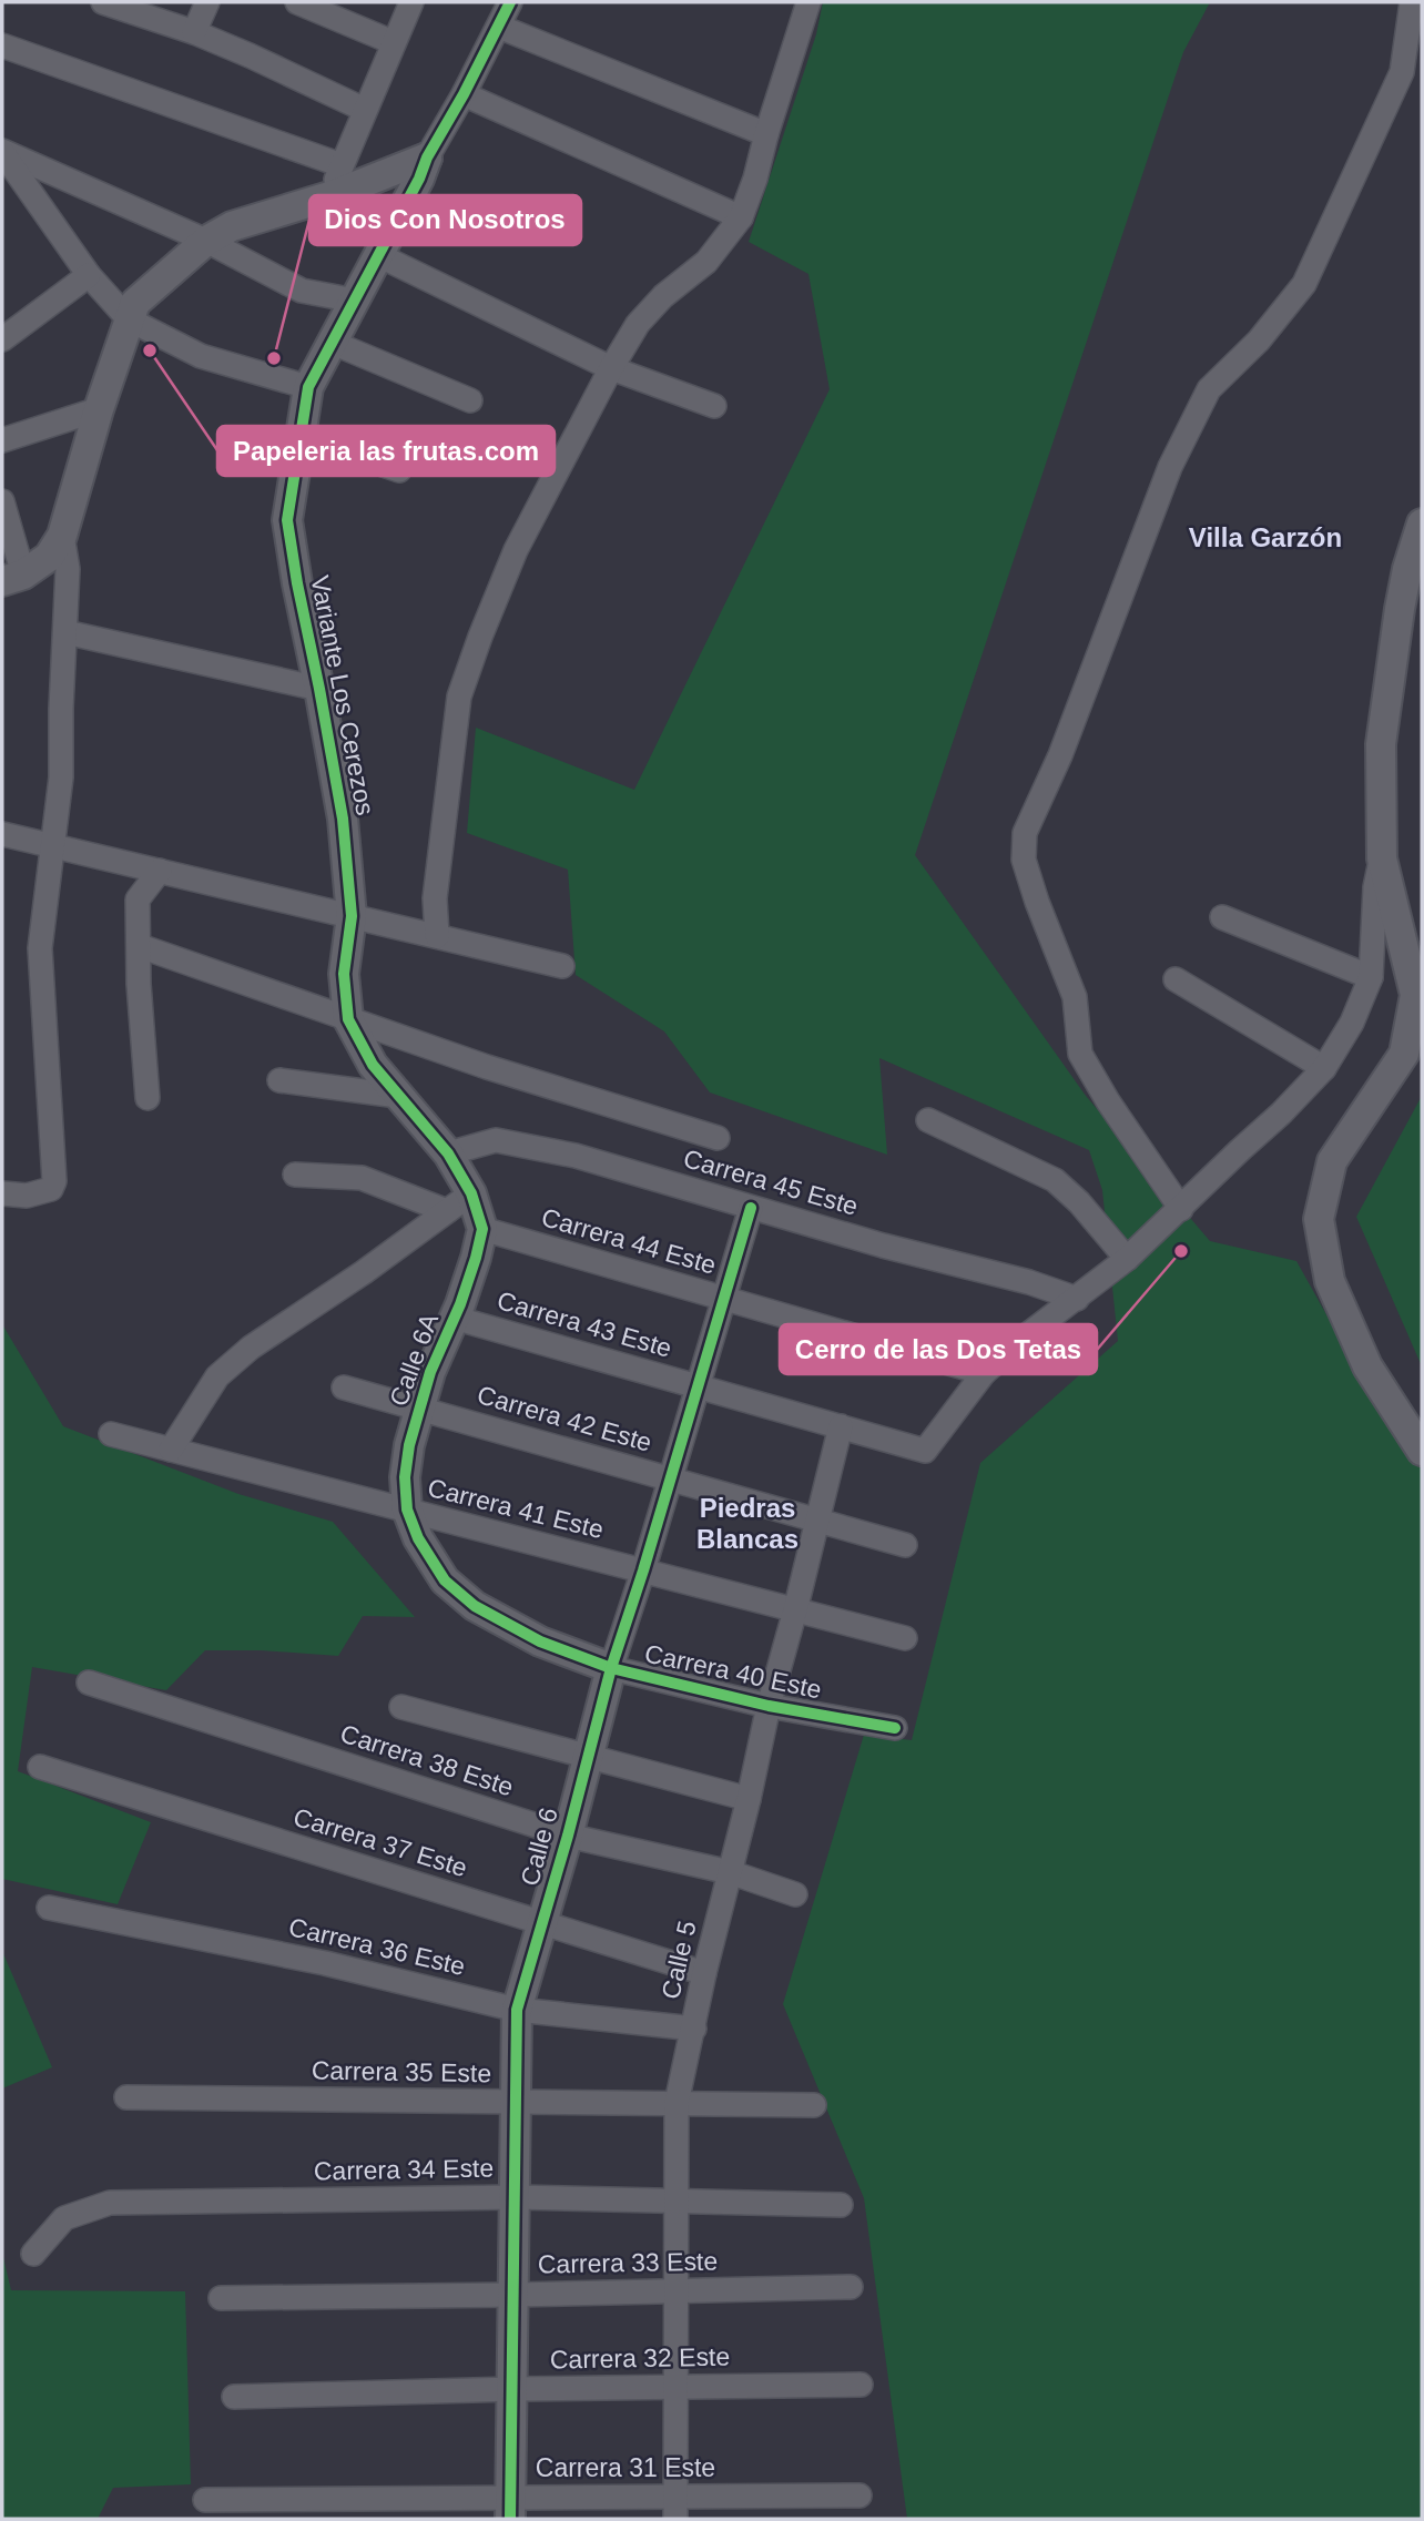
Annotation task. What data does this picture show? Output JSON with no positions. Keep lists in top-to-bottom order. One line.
{"streets":{"street":["Variante Los Cerezos","Carrera 45 Este","Carrera 44 Este","Carrera 43 Este","Calle 6A","Carrera 42 Este","Carrera 41 Este","Carrera 40 Este","Carrera 38 Este","Carrera 37 Este","Calle 6","Carrera 36 Este","Calle 5","Carrera 35 Este","Carrera 34 Este","Carrera 33 Este","Carrera 32 Este","Carrera 31 Este"]},"crossings":[["Variante Los Cerezos","Carrera 45 Este"],["Variante Los Cerezos","Carrera 44 Este"],["Variante Los Cerezos","Calle 6A"],["Carrera 45 Este","Calle 6"],["Carrera 44 Este","Carrera 43 Este"],["Carrera 44 Este","Calle 6A"],["Carrera 44 Este","Calle 6"],["Carrera 43 Este","Calle 6A"],["Carrera 43 Este","Calle 6"],["Carrera 43 Este","Calle 5"],["Calle 6A","Carrera 42 Este"],["Calle 6A","Carrera 41 Este"],["Calle 6A","Carrera 40 Este"],["Carrera 42 Este","Calle 6"],["Carrera 42 Este","Calle 5"],["Carrera 41 Este","Carrera 40 Este"],["Carrera 41 Este","Calle 6"],["Carrera 41 Este","Calle 5"],["Carrera 40 Este","Calle 6"],["Carrera 40 Este","Calle 5"],["Carrera 38 Este","Calle 6"],["Carrera 38 Este","Calle 5"],["Carrera 37 Este","Calle 6"],["Carrera 37 Este","Calle 5"],["Calle 6","Carrera 36 Este"],["Calle 6","Carrera 35 Este"],["Calle 6","Carrera 34 Este"],["Calle 6","Carrera 33 Este"],["Calle 6","Carrera 32 Este"],["Calle 6","Carrera 31 Este"],["Carrera 36 Este","Calle 5"],["Calle 5","Carrera 35 Este"],["Calle 5","Carrera 34 Este"],["Calle 5","Carrera 33 Este"],["Calle 5","Carrera 32 Este"],["Calle 5","Carrera 31 Este"]],"districts":["Villa Garzón","Piedras Blancas"],"places":["Papeleria las frutas.com","Dios Con Nosotros","Cerro de las Dos Tetas"]}
